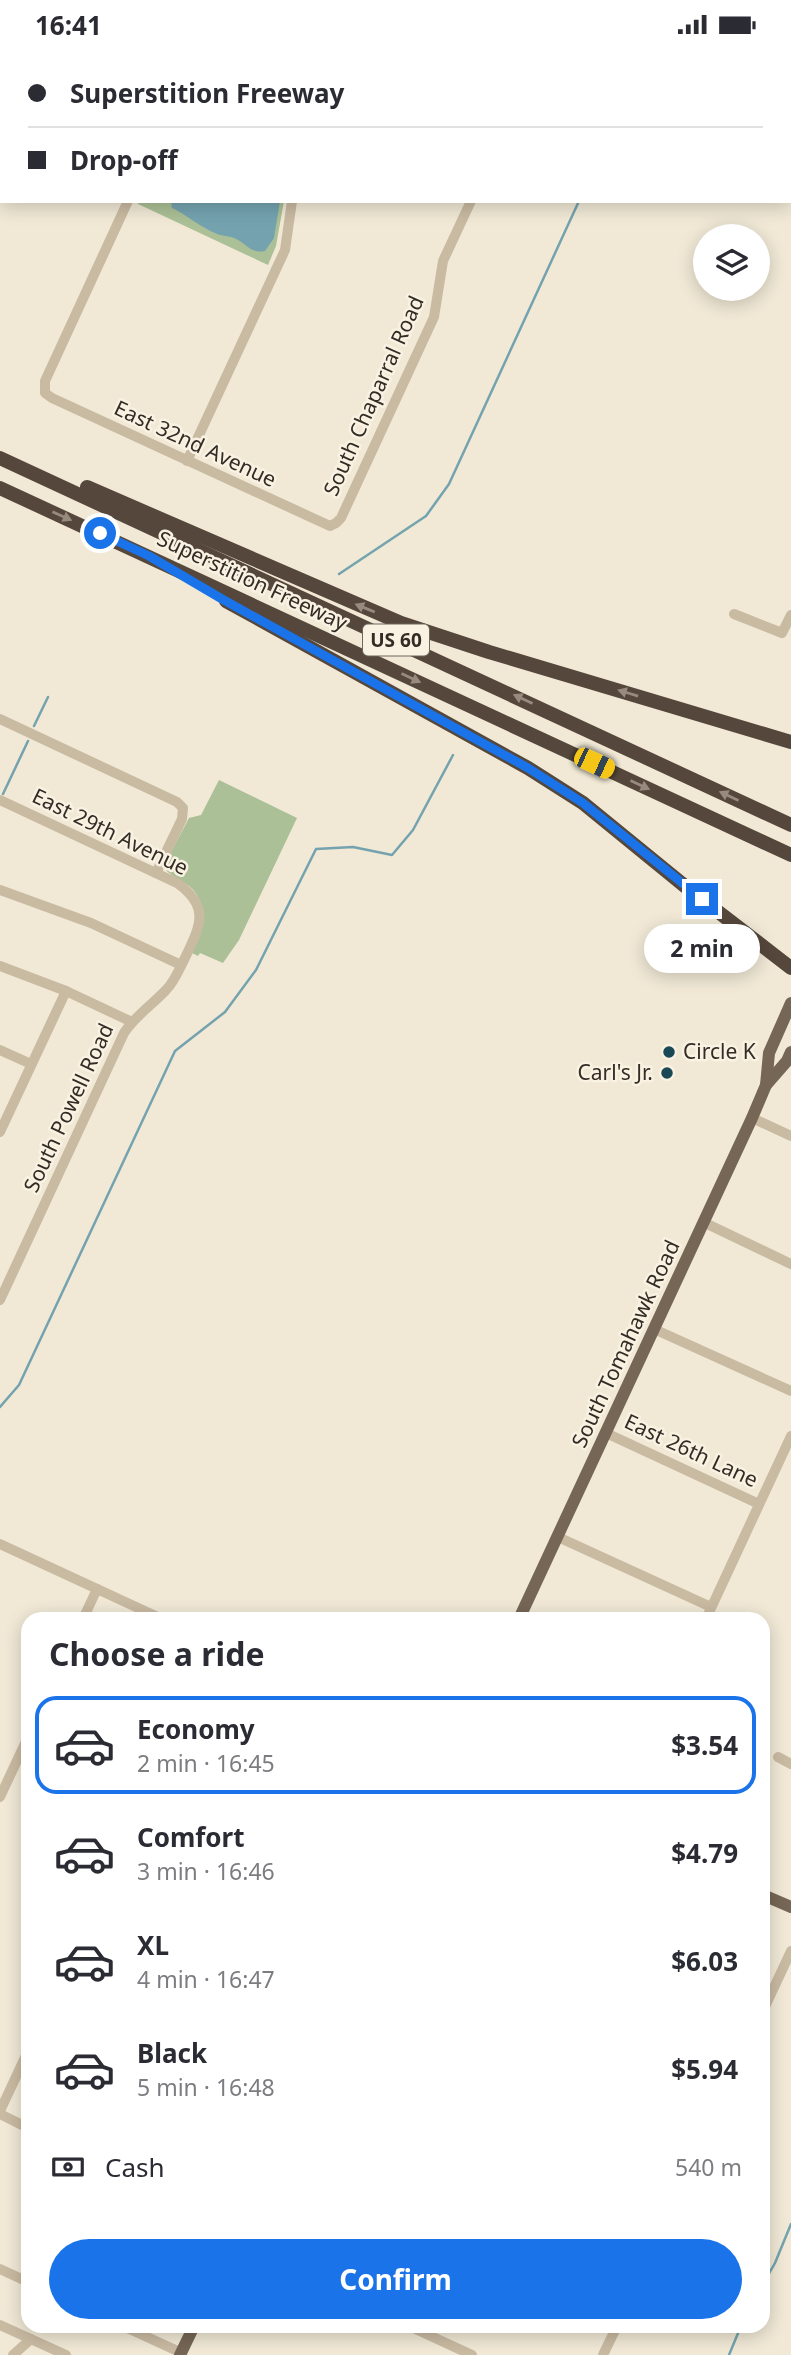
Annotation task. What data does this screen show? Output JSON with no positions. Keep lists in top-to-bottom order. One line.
{"streets":{"highway":["Superstition Freeway","US 60"],"main road":["South Tomahawk Road"],"street":["South Chaparral Road","East 32nd Avenue","East 29th Avenue","South Powell Road","East 26th Lane"]},"crossings":[["South Chaparral Road","East 32nd Avenue"],["East 29th Avenue","South Powell Road"],["South Tomahawk Road","East 26th Lane"]],"places":["Circle K","Carl's Jr."],"page":{"status":"16:41","banner":["Superstition Freeway","Drop-off"],"bubble":"2 min","heading":"Choose a ride","list":[{"name":"Economy","note":"2 min · 16:45","value":"$3.54"},{"name":"Comfort","note":"3 min · 16:46","value":"$4.79"},{"name":"XL","note":"4 min · 16:47","value":"$6.03"},{"name":"Black","note":"5 min · 16:48","value":"$5.94"}],"pay":["Cash","540 m"],"buttons":"Confirm"}}
